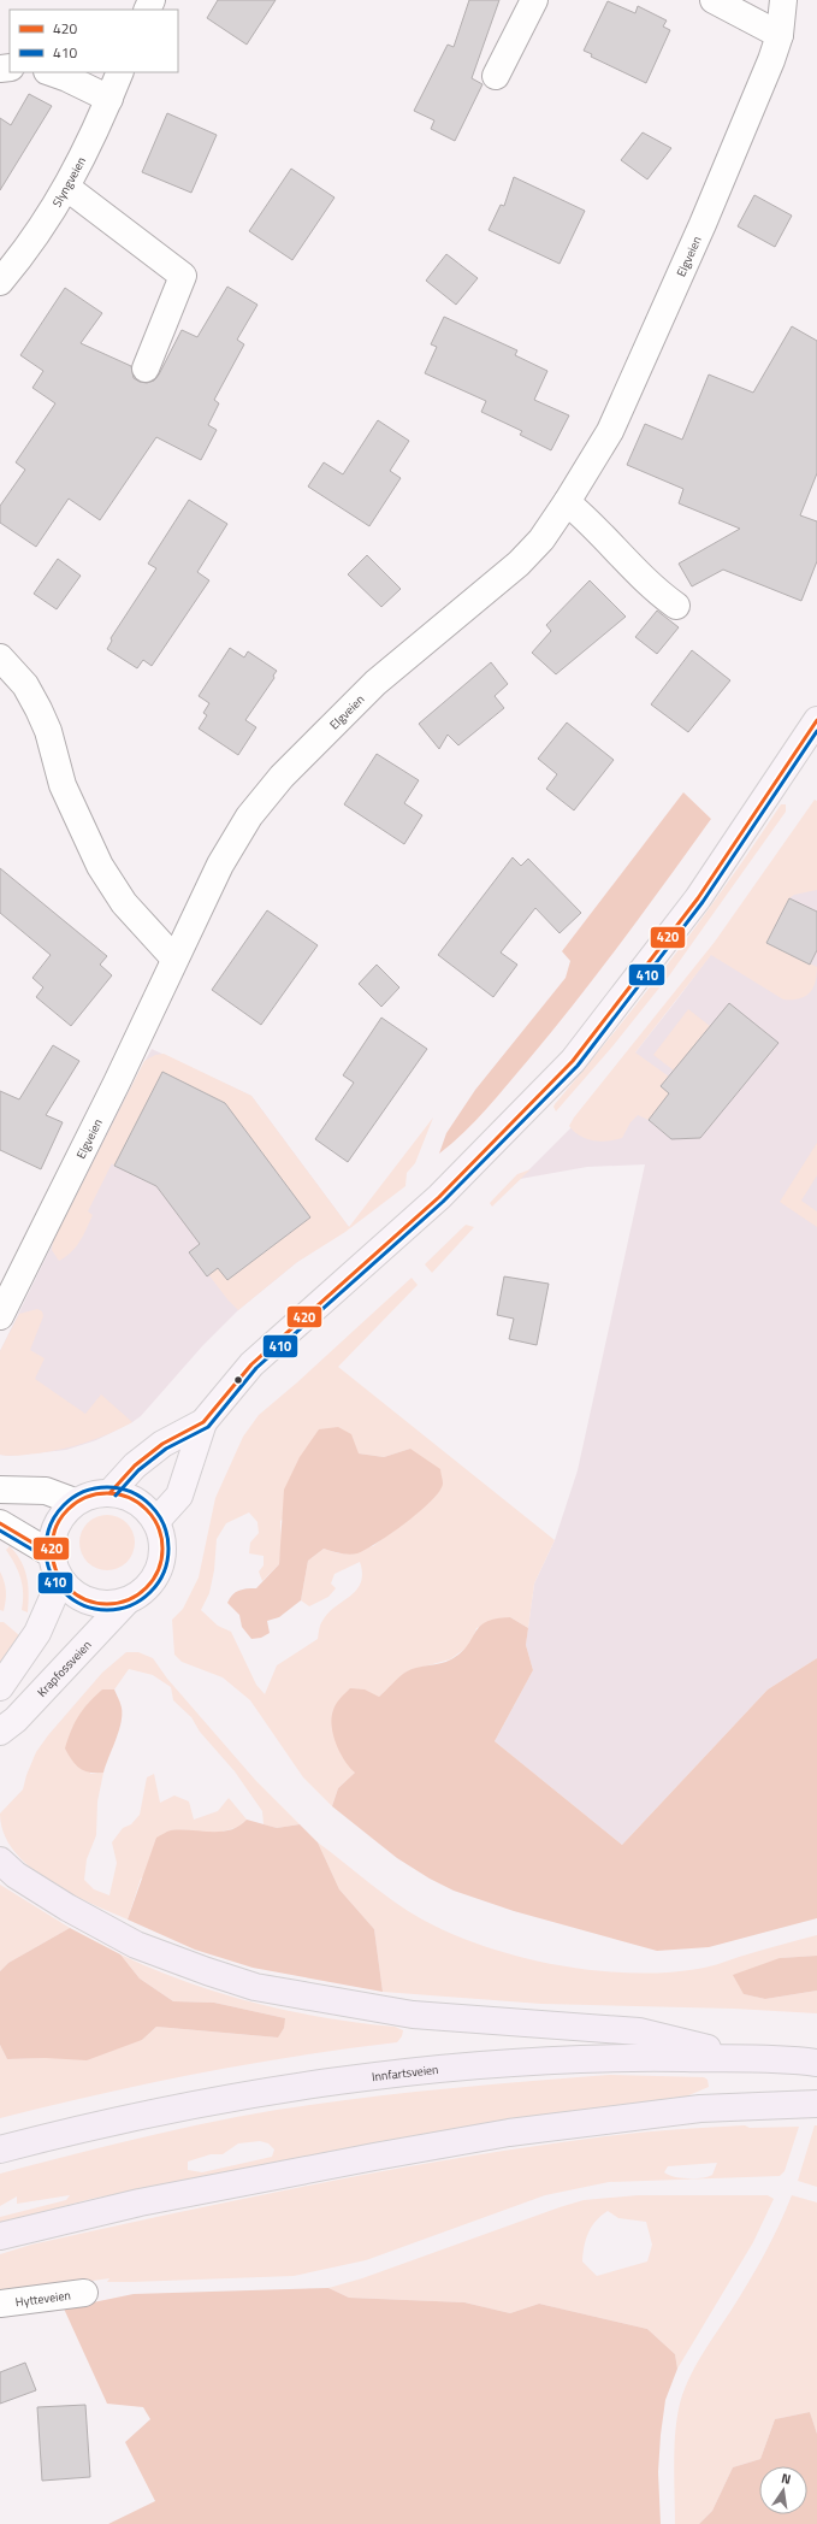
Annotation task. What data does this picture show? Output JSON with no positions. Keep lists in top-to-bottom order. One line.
{"streets":{"highway":["Innfartsveien"],"main road":["Krapfossveien"],"street":["Slyngveien","Elgveien","Hytteveien"]},"lines":["transit line 420","transit line 410"],"legend":["420","410"],"north":"top"}
